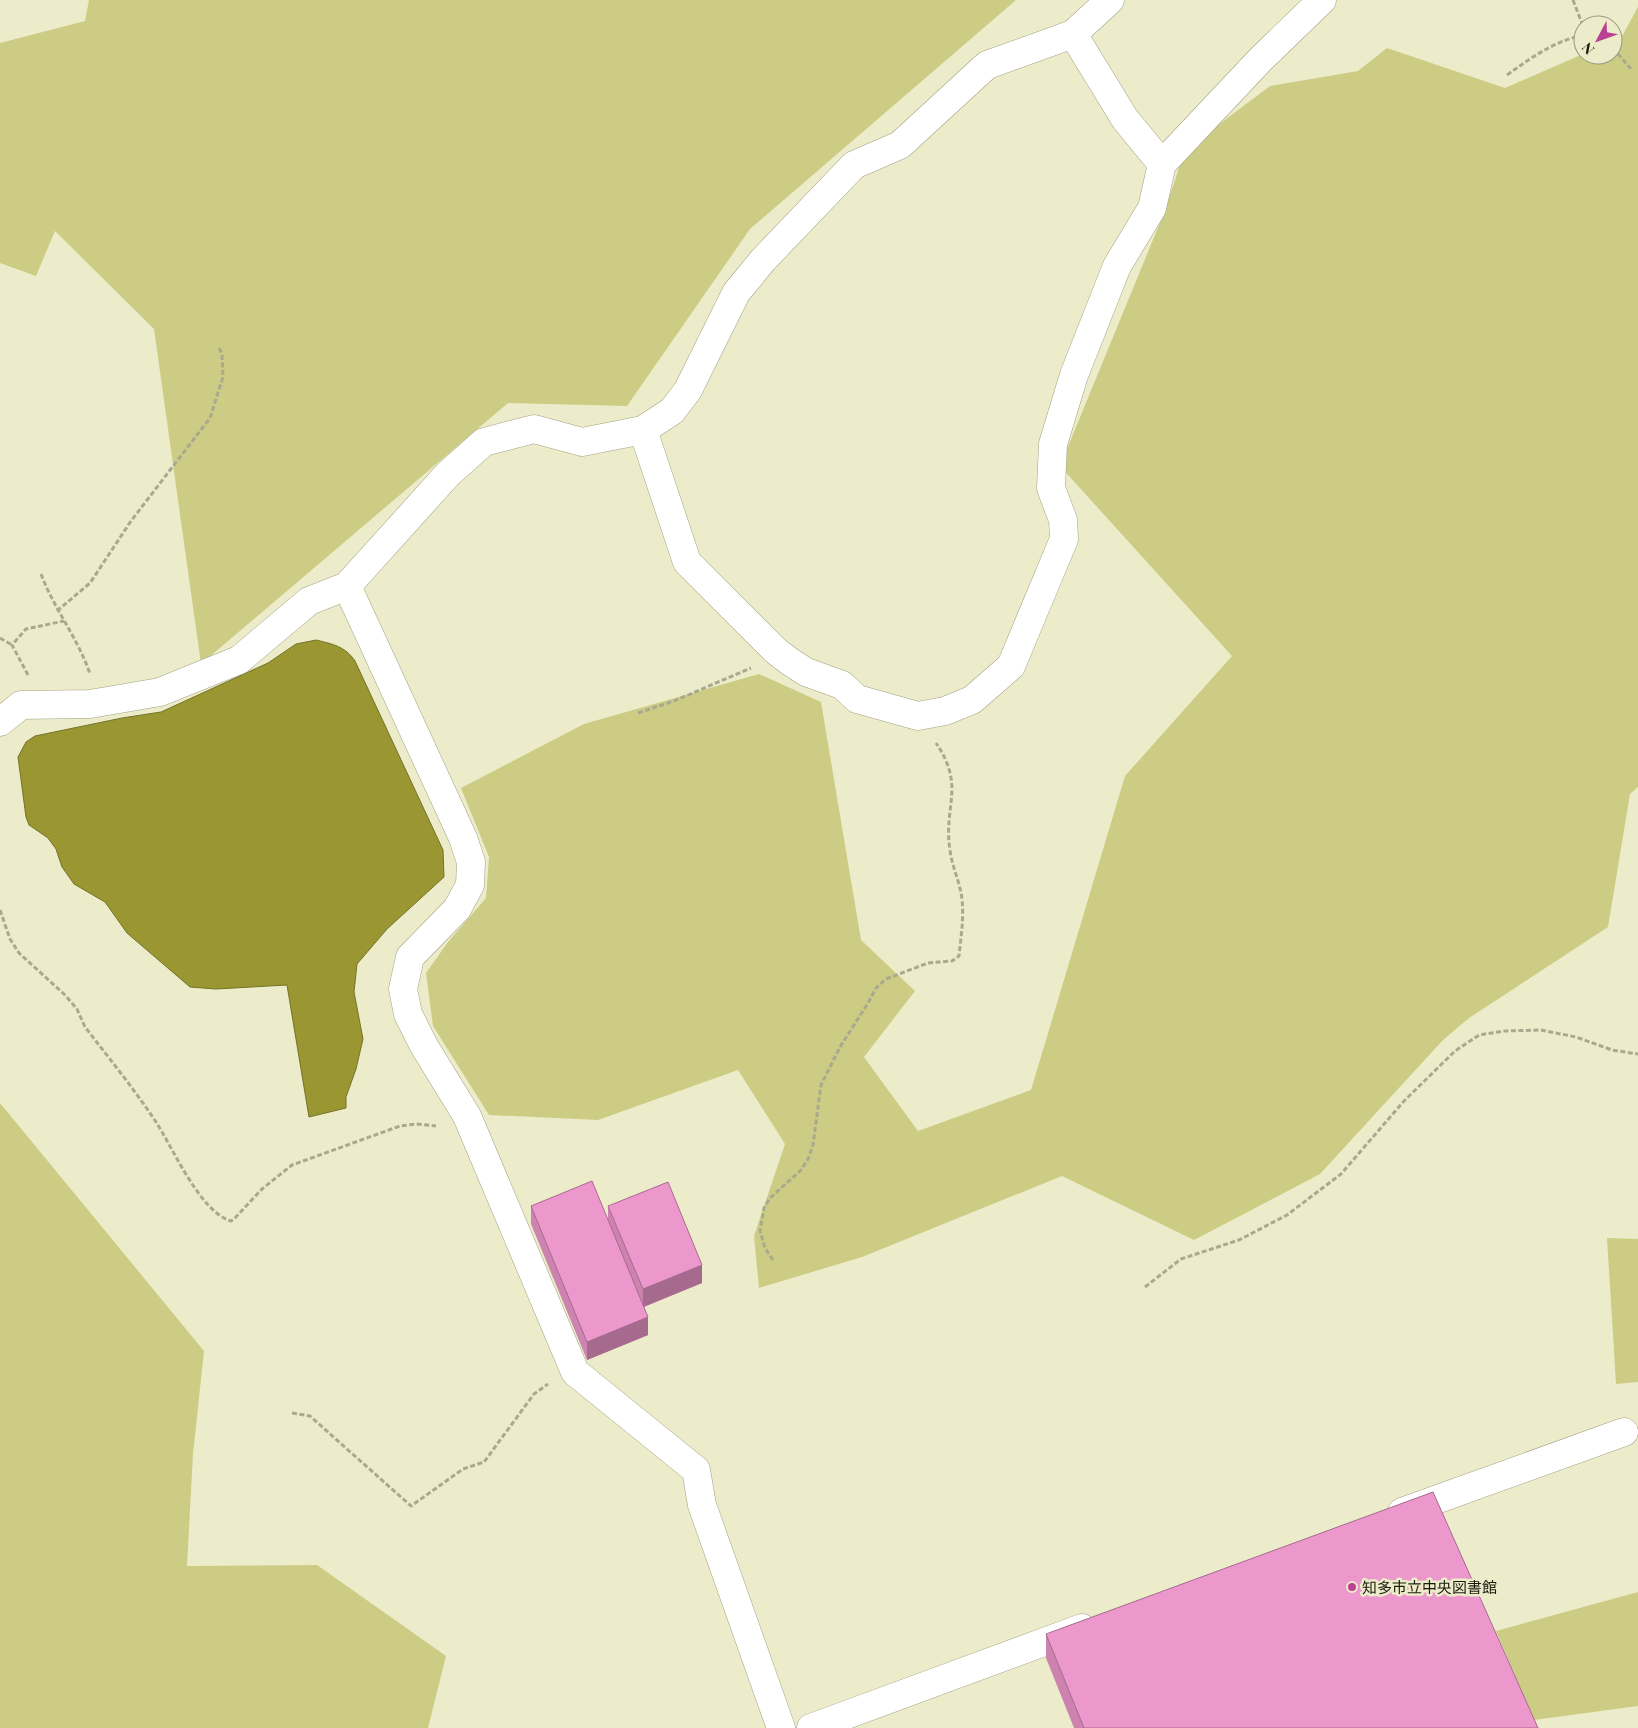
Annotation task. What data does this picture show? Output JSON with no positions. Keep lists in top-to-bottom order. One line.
{"places":["知多市立中央図書館"],"north":"bottom left"}
